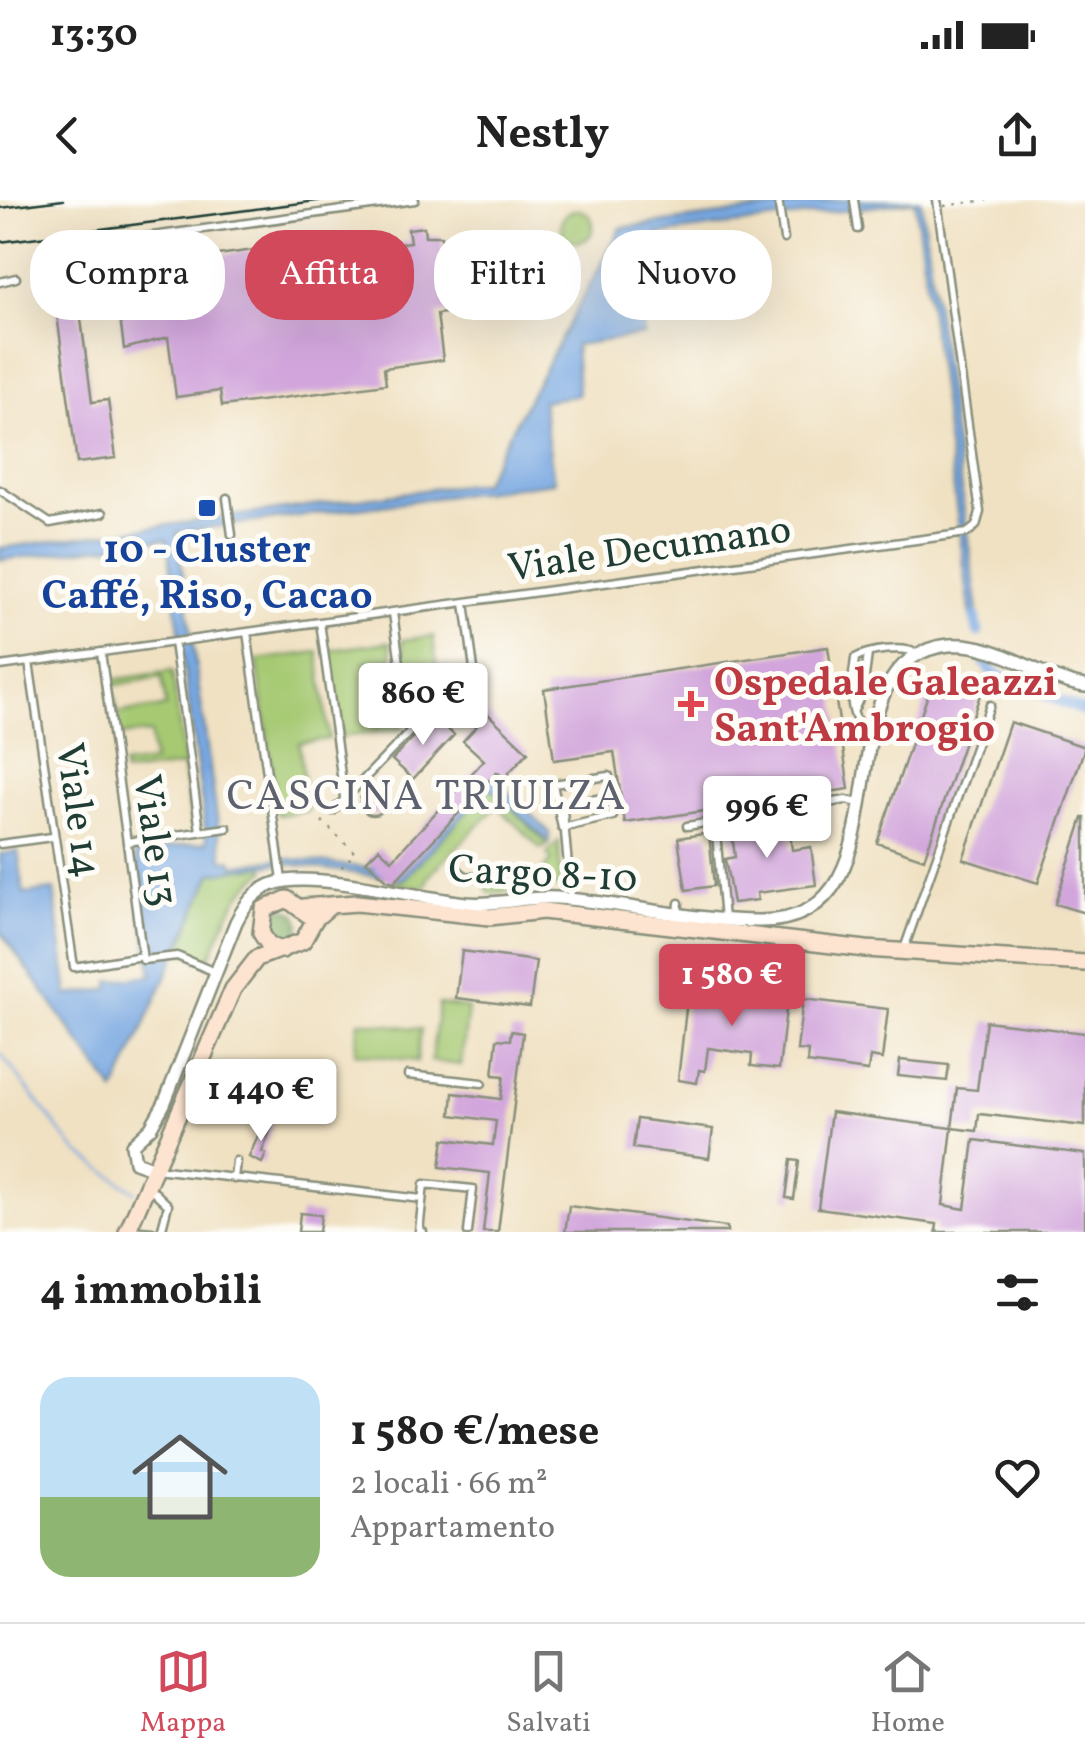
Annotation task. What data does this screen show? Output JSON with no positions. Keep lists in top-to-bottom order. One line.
{"streets":{"street":["Cargo 8-10"],"lane":["Viale Decumano","Viale 14","Viale 13"]},"crossings":[["Viale Decumano","Viale 14"],["Viale Decumano","Viale 13"],["Viale 14","Viale 13"]],"districts":["CASCINA TRIULZA"],"places":{"transit":["10 - Cluster Caffé, Riso, Cacao"],"health":["Ospedale Galeazzi Sant'Ambrogio"]},"page":{"status":"13:30","header":"Nestly","chip":["Compra","Affitta","Filtri","Nuovo"],"price":["860 €","996 €","1 580 €","1 440 €"],"heading":"4 immobili","list":[{"name":"1 580 €/mese","note":"2 locali · 66 m² · Appartamento"}],"tabs":["Mappa","Salvati","Home"]}}
